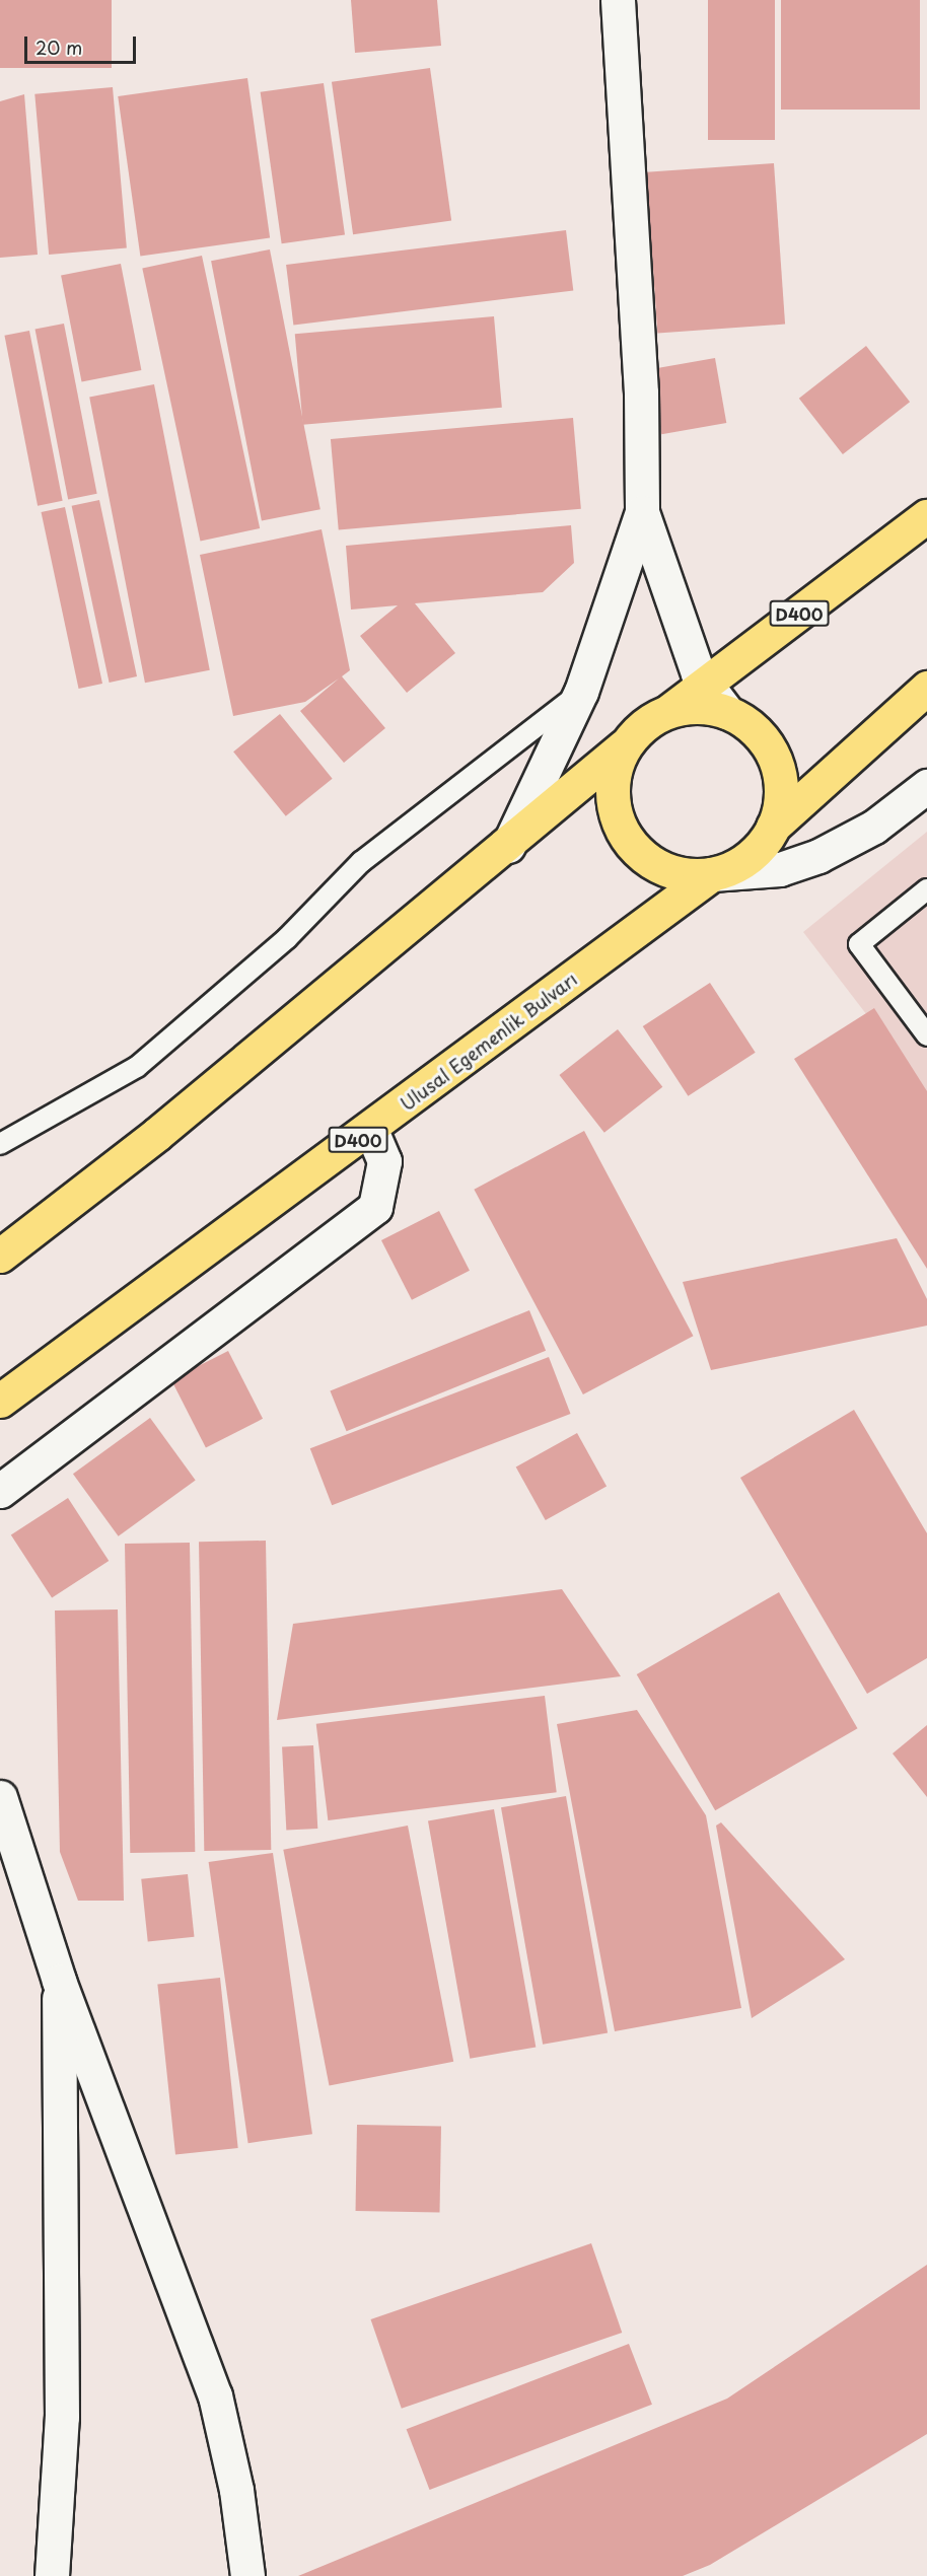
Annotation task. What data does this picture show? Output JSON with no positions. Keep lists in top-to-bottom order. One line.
{"streets":{"highway":["D400","Ulusal Egemenlik Bulvarı"]},"crossings":[["D400","Ulusal Egemenlik Bulvarı"]],"scale_bar":"20 m"}
